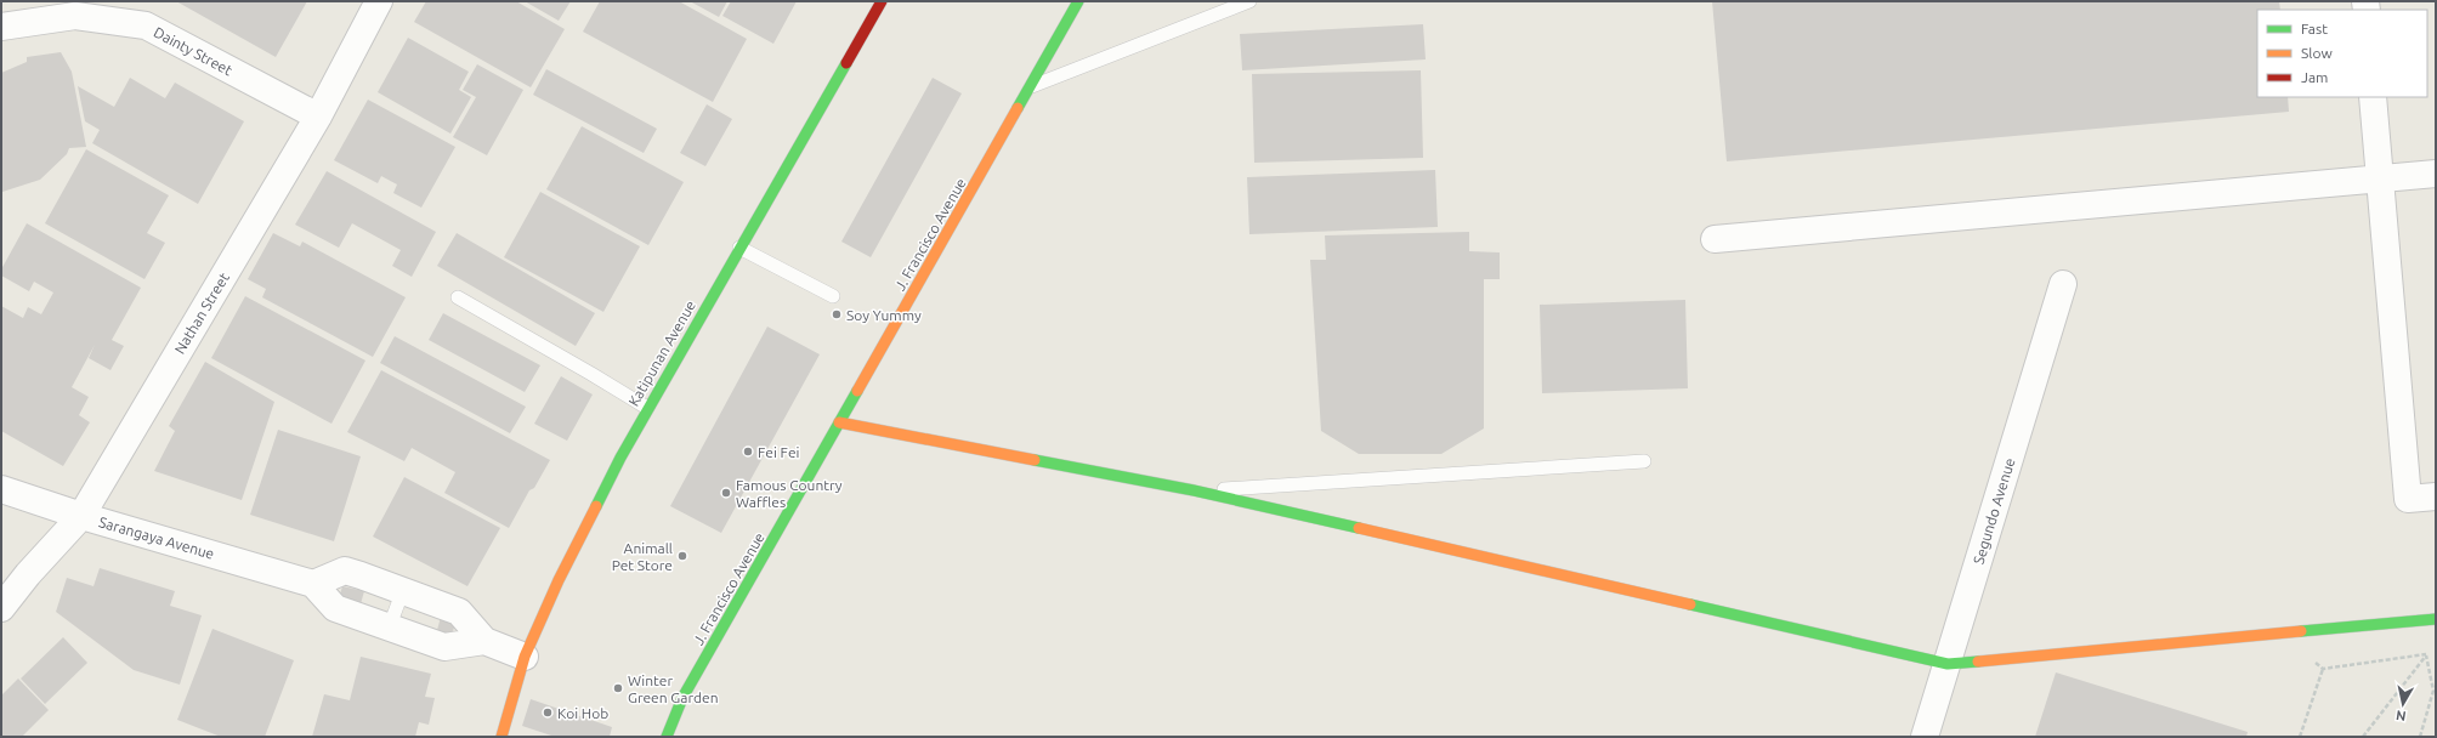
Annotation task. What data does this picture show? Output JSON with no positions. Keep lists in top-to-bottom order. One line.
{"streets":{"street":["Dainty Street","J. Francisco Avenue","Nathan Street","Katipunan Avenue","Segundo Avenue","Sarangaya Avenue"]},"crossings":[["Dainty Street","Nathan Street"],["Nathan Street","Sarangaya Avenue"]],"places":["Soy Yummy","Fei Fei","Famous Country Waffles","Animall Pet Store","Winter Green Garden","Koi Hob"],"legend":["Fast","Slow","Jam"],"north":"bottom"}
